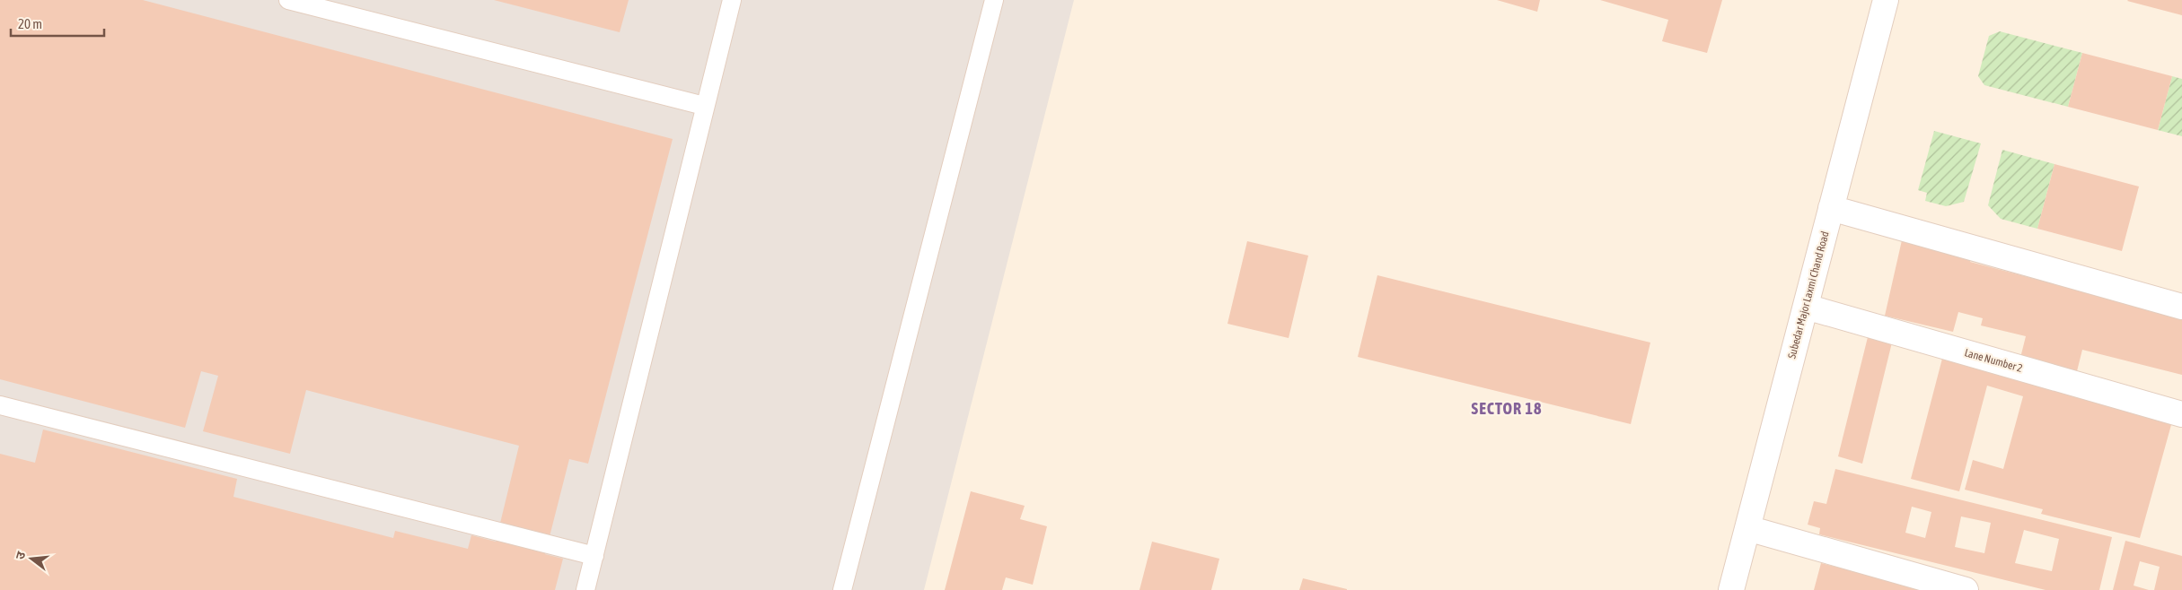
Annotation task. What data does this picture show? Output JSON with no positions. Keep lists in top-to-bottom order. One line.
{"streets":{"street":["Subedar Major Laxmi Chand Road","Lane Number 2"]},"crossings":[["Subedar Major Laxmi Chand Road","Lane Number 2"]],"districts":["SECTOR 18"],"scale_bar":"20 m","north":"left"}
